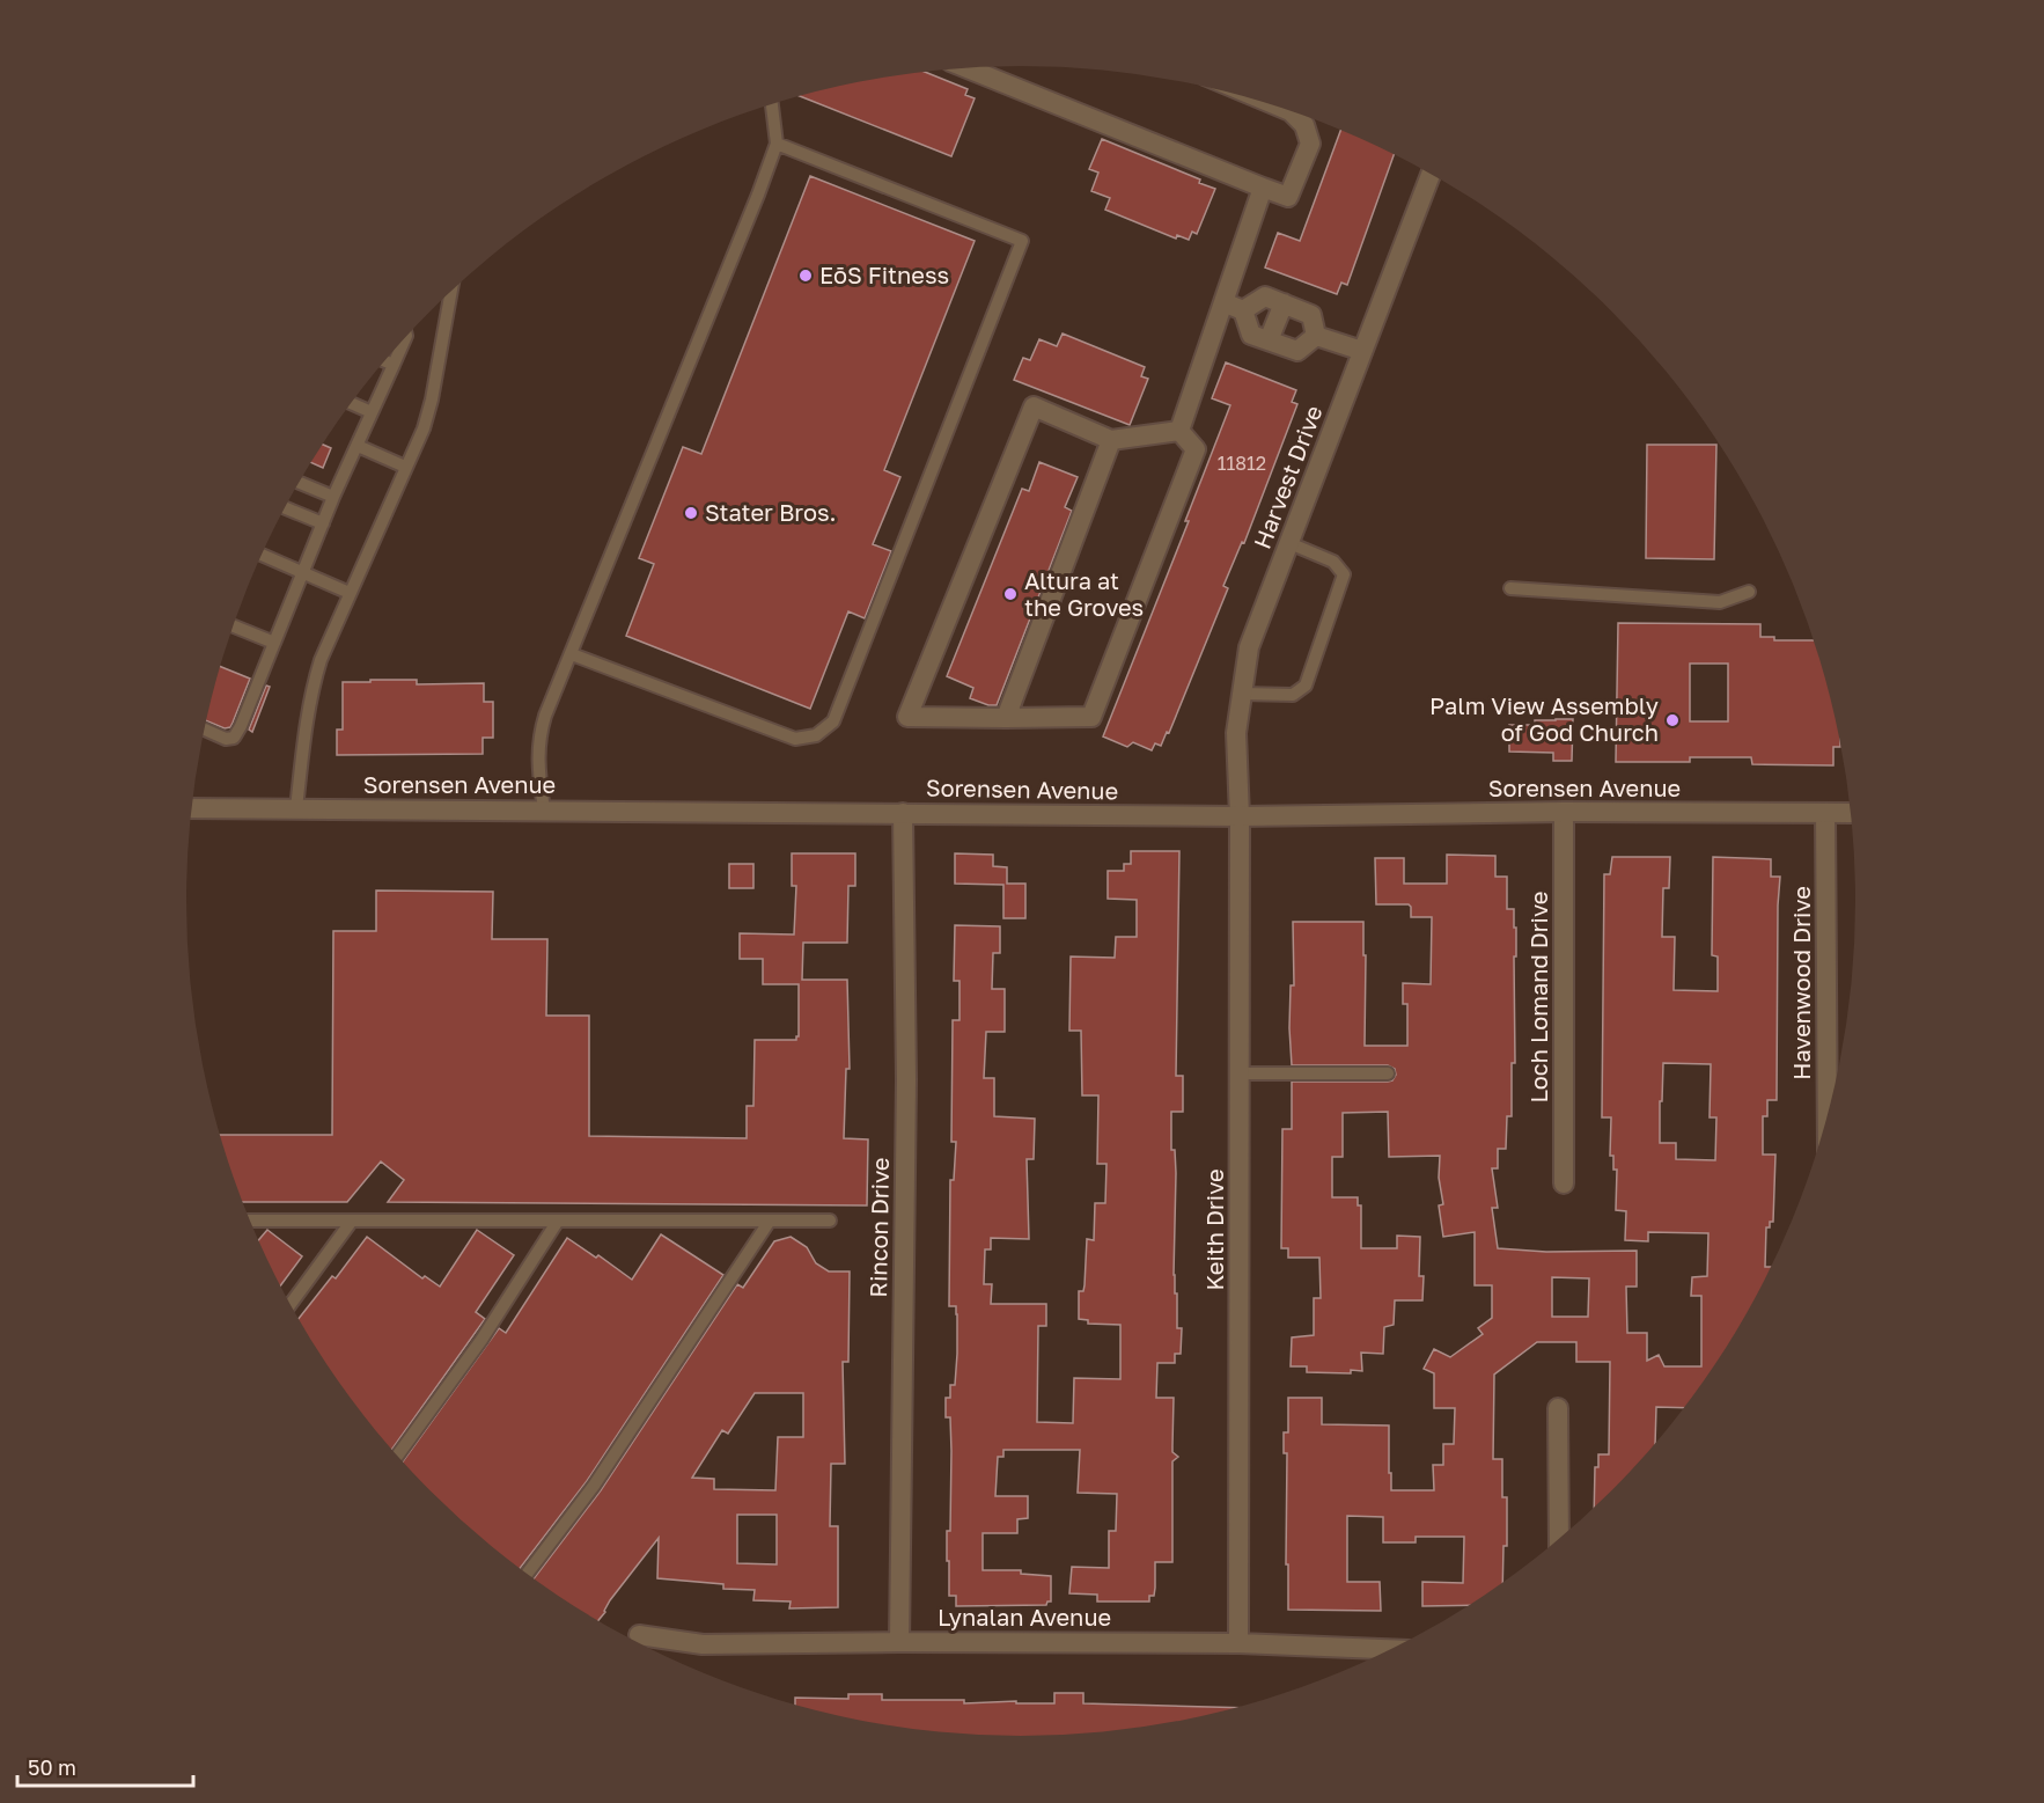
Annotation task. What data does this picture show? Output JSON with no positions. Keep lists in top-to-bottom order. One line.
{"streets":{"street":["Harvest Drive","Sorensen Avenue","Havenwood Drive","Loch Lomand Drive","Rincon Drive","Keith Drive","Lynalan Avenue"]},"crossings":[["Harvest Drive","Sorensen Avenue"],["Harvest Drive","Keith Drive"],["Sorensen Avenue","Havenwood Drive"],["Sorensen Avenue","Loch Lomand Drive"],["Sorensen Avenue","Rincon Drive"],["Sorensen Avenue","Keith Drive"],["Rincon Drive","Lynalan Avenue"],["Keith Drive","Lynalan Avenue"]],"places":["EōS Fitness","Stater Bros.","Altura at the Groves","Palm View Assembly of God Church"],"house_numbers":["11812"],"scale_bar":"50 m"}
